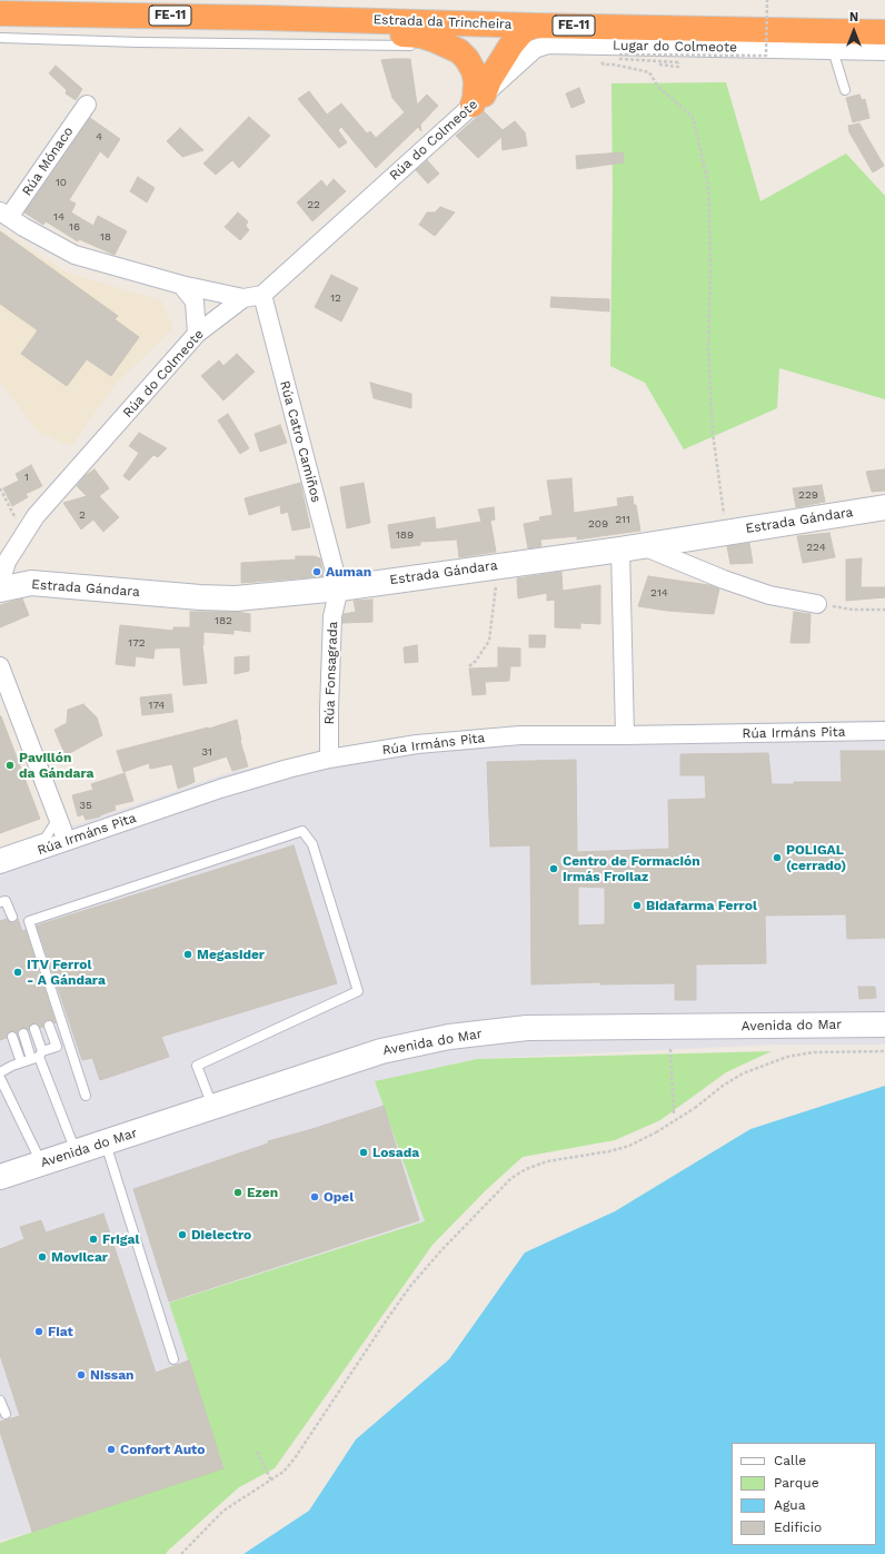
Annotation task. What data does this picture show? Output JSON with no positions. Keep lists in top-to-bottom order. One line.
{"streets":{"highway":["FE-11","Estrada da Trincheira"],"street":["Lugar do Colmeote","Rúa do Colmeote","Rúa Mónaco","Rúa Catro Camiños","Estrada Gándara","Rúa Fonsagrada","Rúa Irmáns Pita","Avenida do Mar"]},"crossings":[["Lugar do Colmeote","Rúa do Colmeote"],["Rúa do Colmeote","Rúa Catro Camiños"],["Rúa Catro Camiños","Estrada Gándara"],["Rúa Catro Camiños","Rúa Fonsagrada"],["Estrada Gándara","Rúa Fonsagrada"],["Rúa Fonsagrada","Rúa Irmáns Pita"]],"places":["Auman","Pavillón da Gándara","POLIGAL (cerrado)","Centro de Formación Irmás Froilaz","Bidafarma Ferrol","Megasider","ITV Ferrol - A Gándara","Losada","Ezen","Opel","Dielectro","Frigal","Movilcar","Fiat","Nissan","Confort Auto"],"house_numbers":["4","10","22","14","16","18","12","1","229","2","211","209","189","224","214","182","172","174","31","35"],"legend":["Calle","Parque","Agua","Edificio"],"north":"top"}
